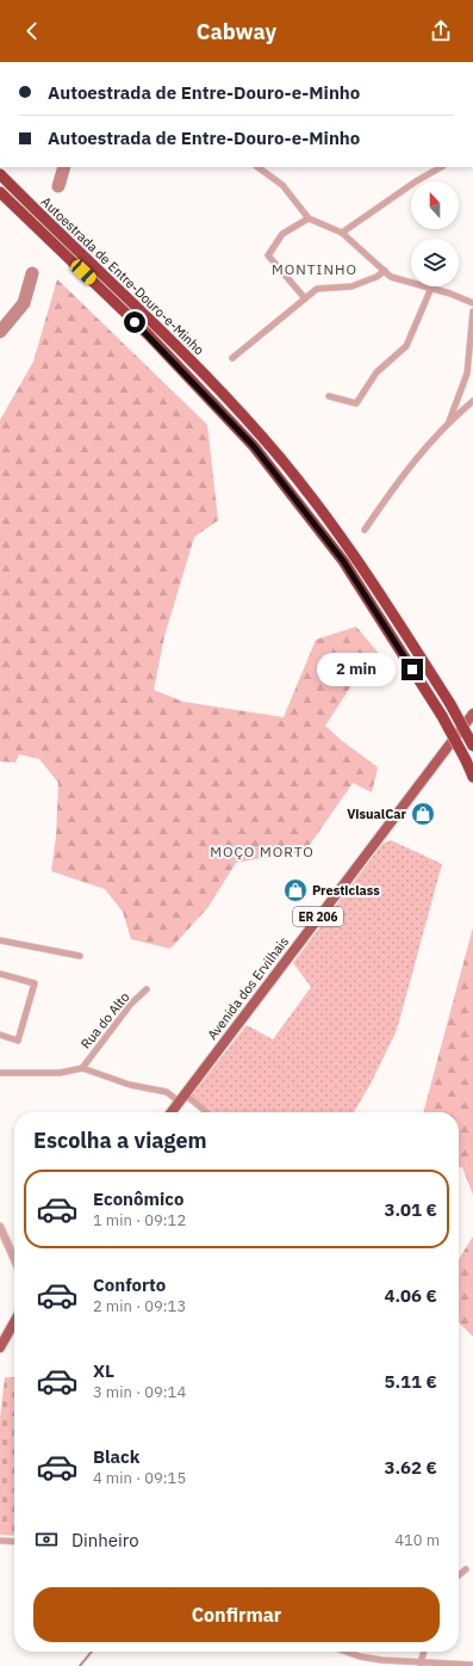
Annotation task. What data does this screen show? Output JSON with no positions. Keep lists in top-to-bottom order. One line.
{"streets":{"highway":["Autoestrada de Entre-Douro-e-Minho"],"main road":["ER 206","Avenida dos Ervilhais"],"street":["Rua do Alto"]},"crossings":[["ER 206","Avenida dos Ervilhais"]],"districts":["MONTINHO","MOÇO MORTO"],"places":{"shop":["VisualCar","Presticlass"]},"north":"top","page":{"header":"Cabway","banner":["Autoestrada de Entre-Douro-e-Minho","Autoestrada de Entre-Douro-e-Minho"],"bubble":"2 min","heading":"Escolha a viagem","list":[{"name":"Econômico","note":"1 min · 09:12","value":"3.01 €"},{"name":"Conforto","note":"2 min · 09:13","value":"4.06 €"},{"name":"XL","note":"3 min · 09:14","value":"5.11 €"},{"name":"Black","note":"4 min · 09:15","value":"3.62 €"}],"pay":["Dinheiro","410 m"],"buttons":"Confirmar"}}
